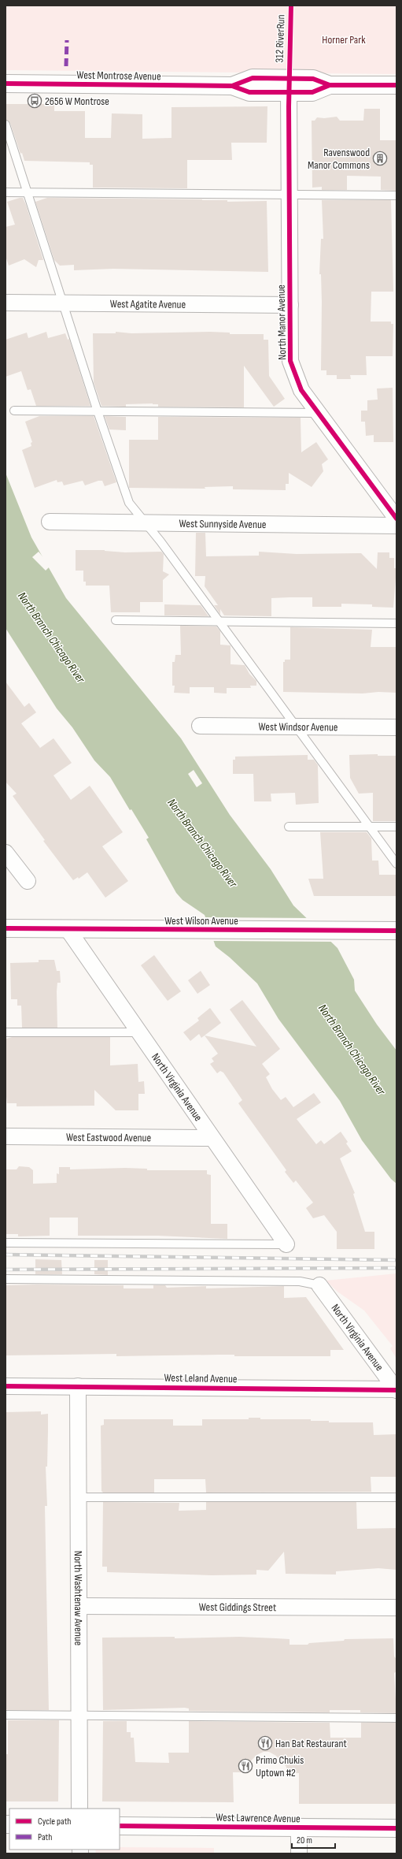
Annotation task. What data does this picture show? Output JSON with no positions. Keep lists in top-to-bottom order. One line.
{"streets":{"main road":["West Montrose Avenue","West Wilson Avenue","West Lawrence Avenue"],"street":["West Agatite Avenue","North Manor Avenue","West Sunnyside Avenue","West Windsor Avenue","North Virginia Avenue","West Eastwood Avenue","West Leland Avenue","North Washtenaw Avenue","West Giddings Street"],"cycle path":["312 RiverRun"]},"crossings":[["West Montrose Avenue","North Manor Avenue"],["West Agatite Avenue","North Manor Avenue"],["West Wilson Avenue","North Virginia Avenue"],["North Virginia Avenue","West Eastwood Avenue"],["North Virginia Avenue","West Leland Avenue"],["West Leland Avenue","North Washtenaw Avenue"],["North Washtenaw Avenue","West Giddings Street"]],"water":["North Branch Chicago River"],"parks":["Horner Park"],"places":{"bus stop":["2656 W Montrose"],"building":["Ravenswood Manor Commons"],"restaurant":["Han Bat Restaurant","Primo Chukis Uptown #2"]},"legend":["Cycle path","Path"],"scale_bar":"20 m"}
